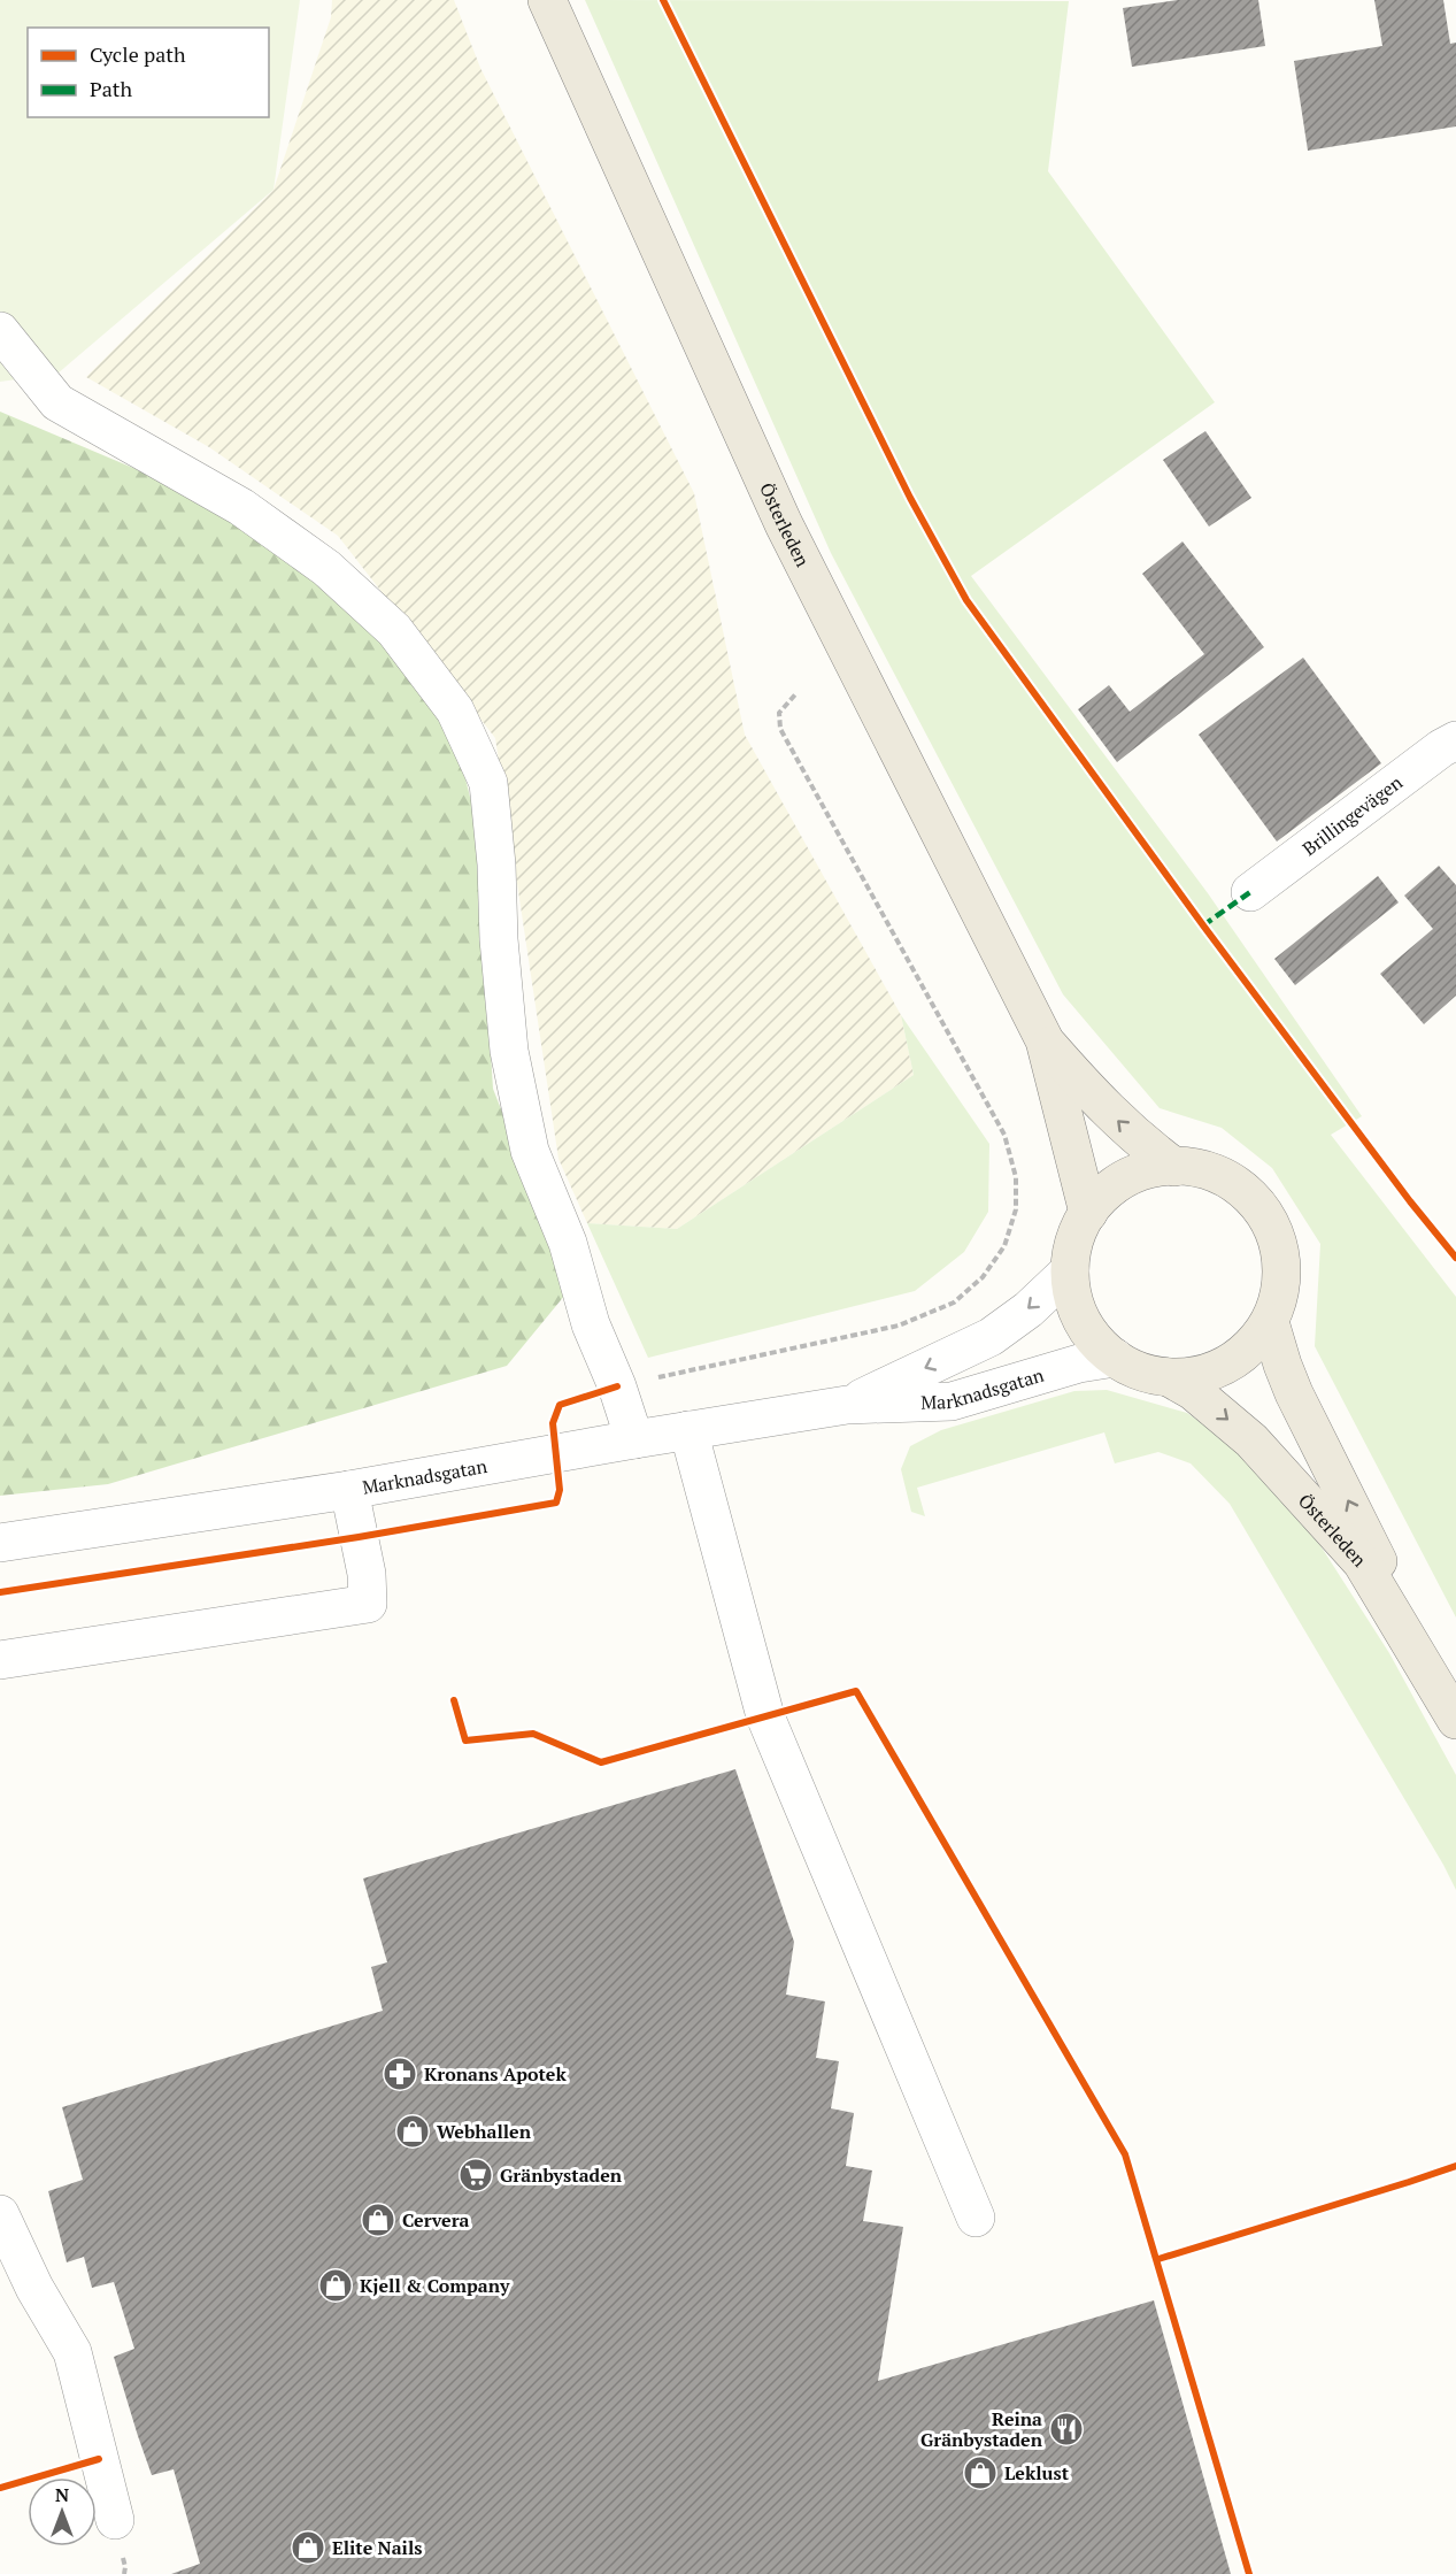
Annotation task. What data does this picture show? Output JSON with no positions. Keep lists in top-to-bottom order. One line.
{"streets":{"main road":["Österleden"],"street":["Brillingevägen","Marknadsgatan"]},"crossings":[["Österleden","Marknadsgatan"]],"places":{"pharmacy":["Kronans Apotek"],"shop":["Webhallen","Cervera","Kjell & Company","Leklust","Elite Nails"],"supermarket":["Gränbystaden"],"restaurant":["Reina Gränbystaden"]},"legend":["Cycle path","Path"],"north":"top"}
